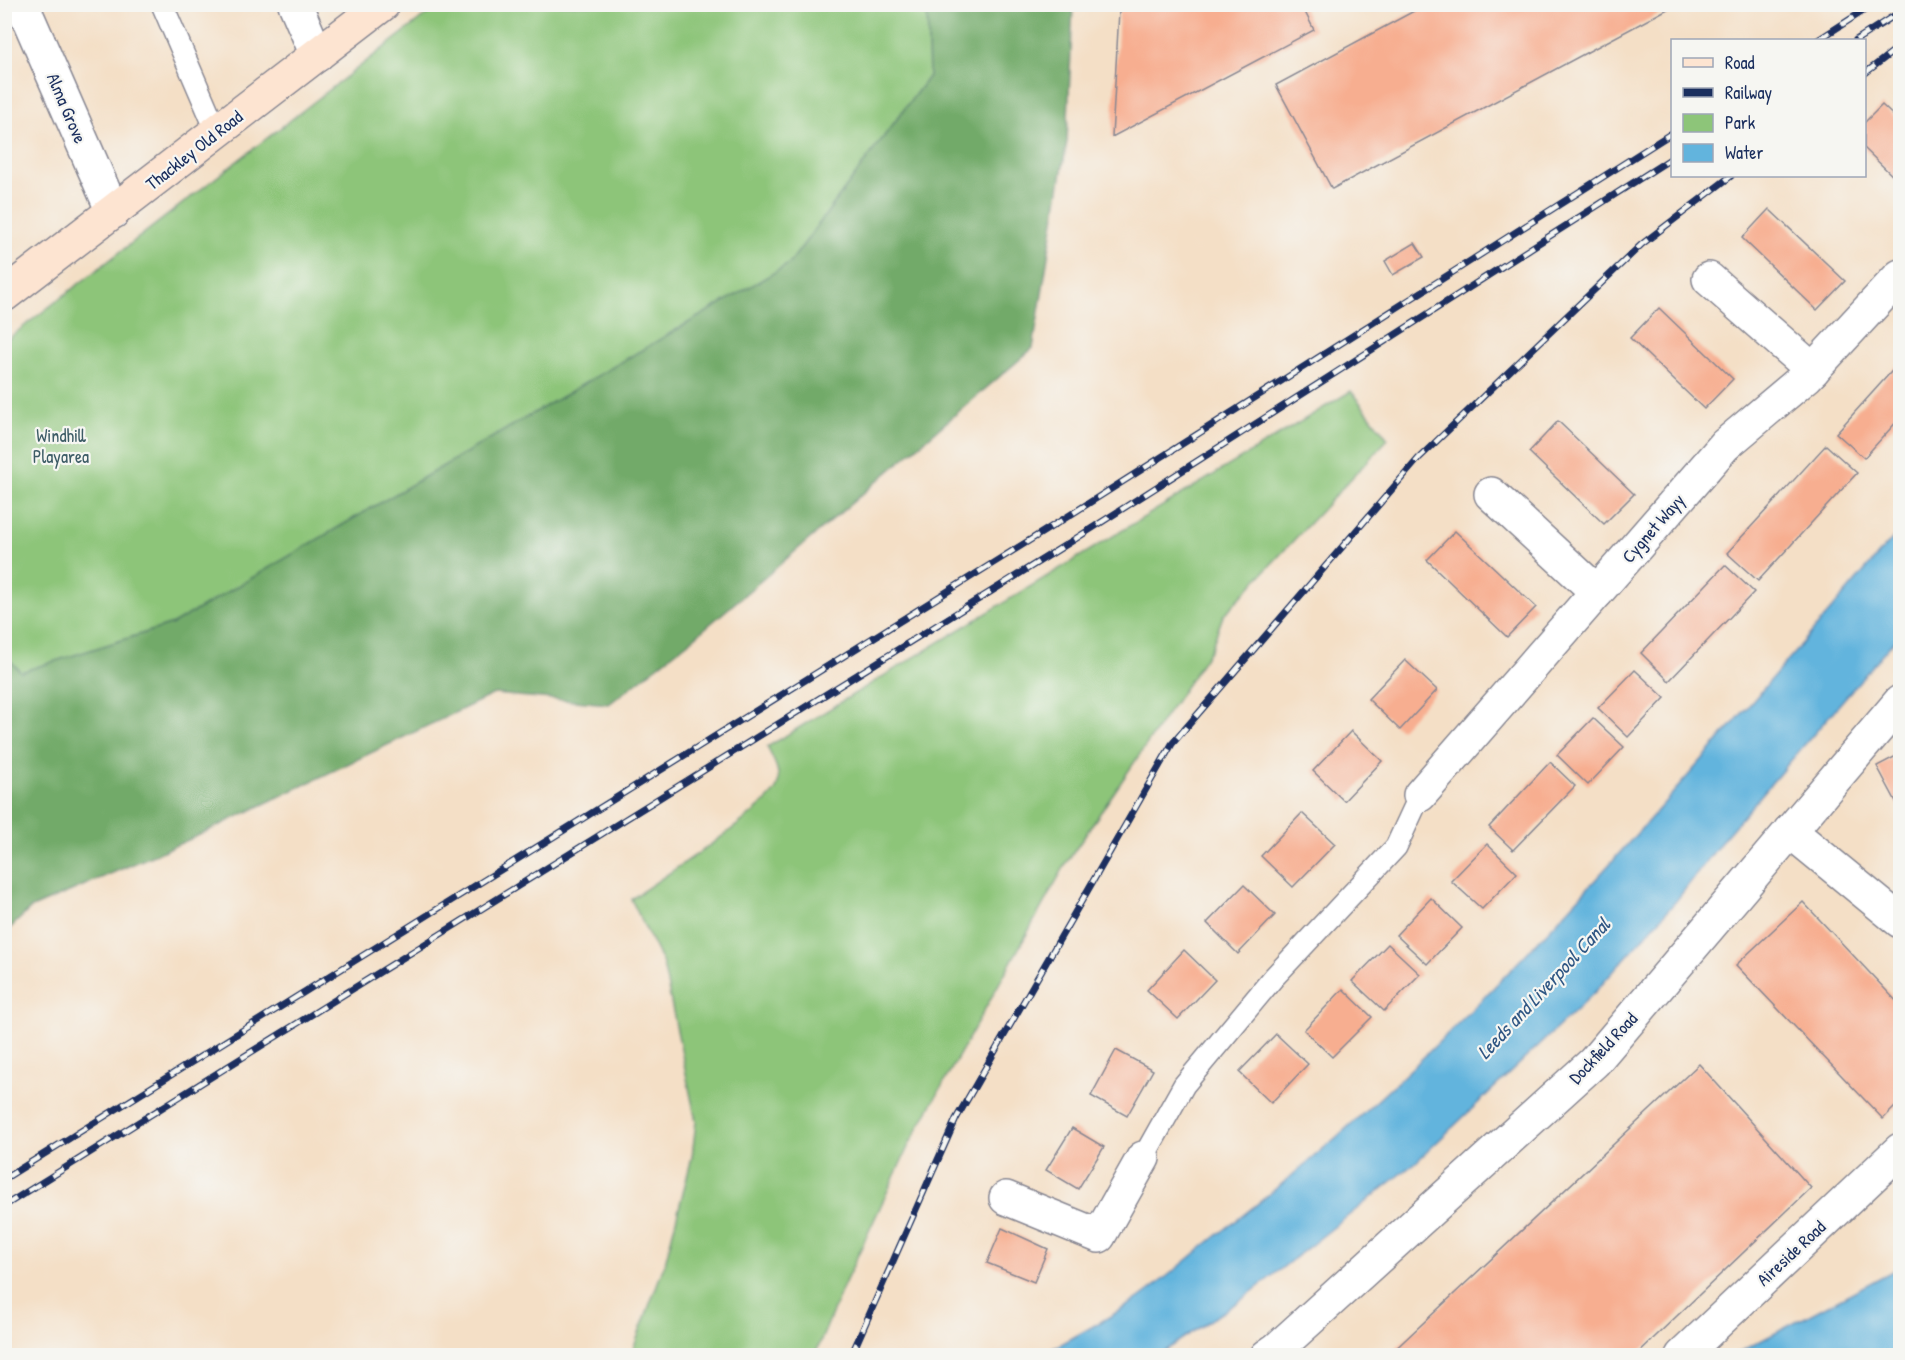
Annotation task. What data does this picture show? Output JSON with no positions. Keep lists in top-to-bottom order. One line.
{"streets":{"street":["Alma Grove","Thackley Old Road","Cygnet Wayy","Dockfield Road","Aireside Road"]},"crossings":[["Alma Grove","Thackley Old Road"]],"water":["Leeds and Liverpool Canal"],"parks":["Windhill Playarea"],"legend":["Road","Railway","Park","Water"]}
